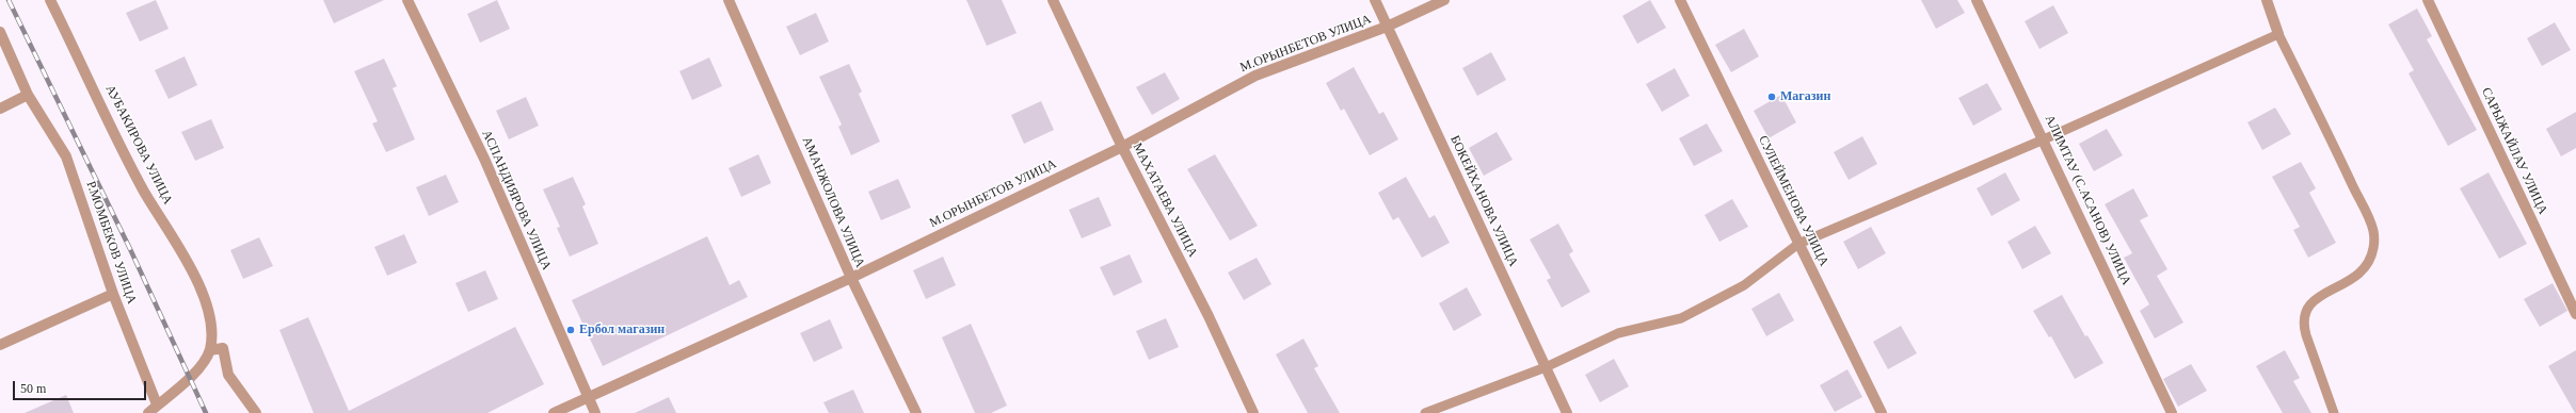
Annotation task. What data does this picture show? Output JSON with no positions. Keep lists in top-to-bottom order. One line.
{"streets":{"street":["М.ОРЫНБЕТОВ УЛИЦА","АУБАКИРОВА УЛИЦА","САРЫЖАЙЛАУ УЛИЦА","АСПАНДИЯРОВА УЛИЦА","МАХАТАЕВА УЛИЦА","АЛИМТАУ (С.АСАНОВ) УЛИЦА","БОКЕЙХАНОВА УЛИЦА","СУЛЕЙМЕНОВА УЛИЦА","АМАНЖОЛОВА УЛИЦА","Р.МОМБЕКОВ УЛИЦА"]},"crossings":[["М.ОРЫНБЕТОВ УЛИЦА","АСПАНДИЯРОВА УЛИЦА"],["М.ОРЫНБЕТОВ УЛИЦА","МАХАТАЕВА УЛИЦА"],["М.ОРЫНБЕТОВ УЛИЦА","БОКЕЙХАНОВА УЛИЦА"],["М.ОРЫНБЕТОВ УЛИЦА","АМАНЖОЛОВА УЛИЦА"],["АУБАКИРОВА УЛИЦА","Р.МОМБЕКОВ УЛИЦА"]],"places":["Магазин","Ербол магазин"],"scale_bar":"50 m"}
